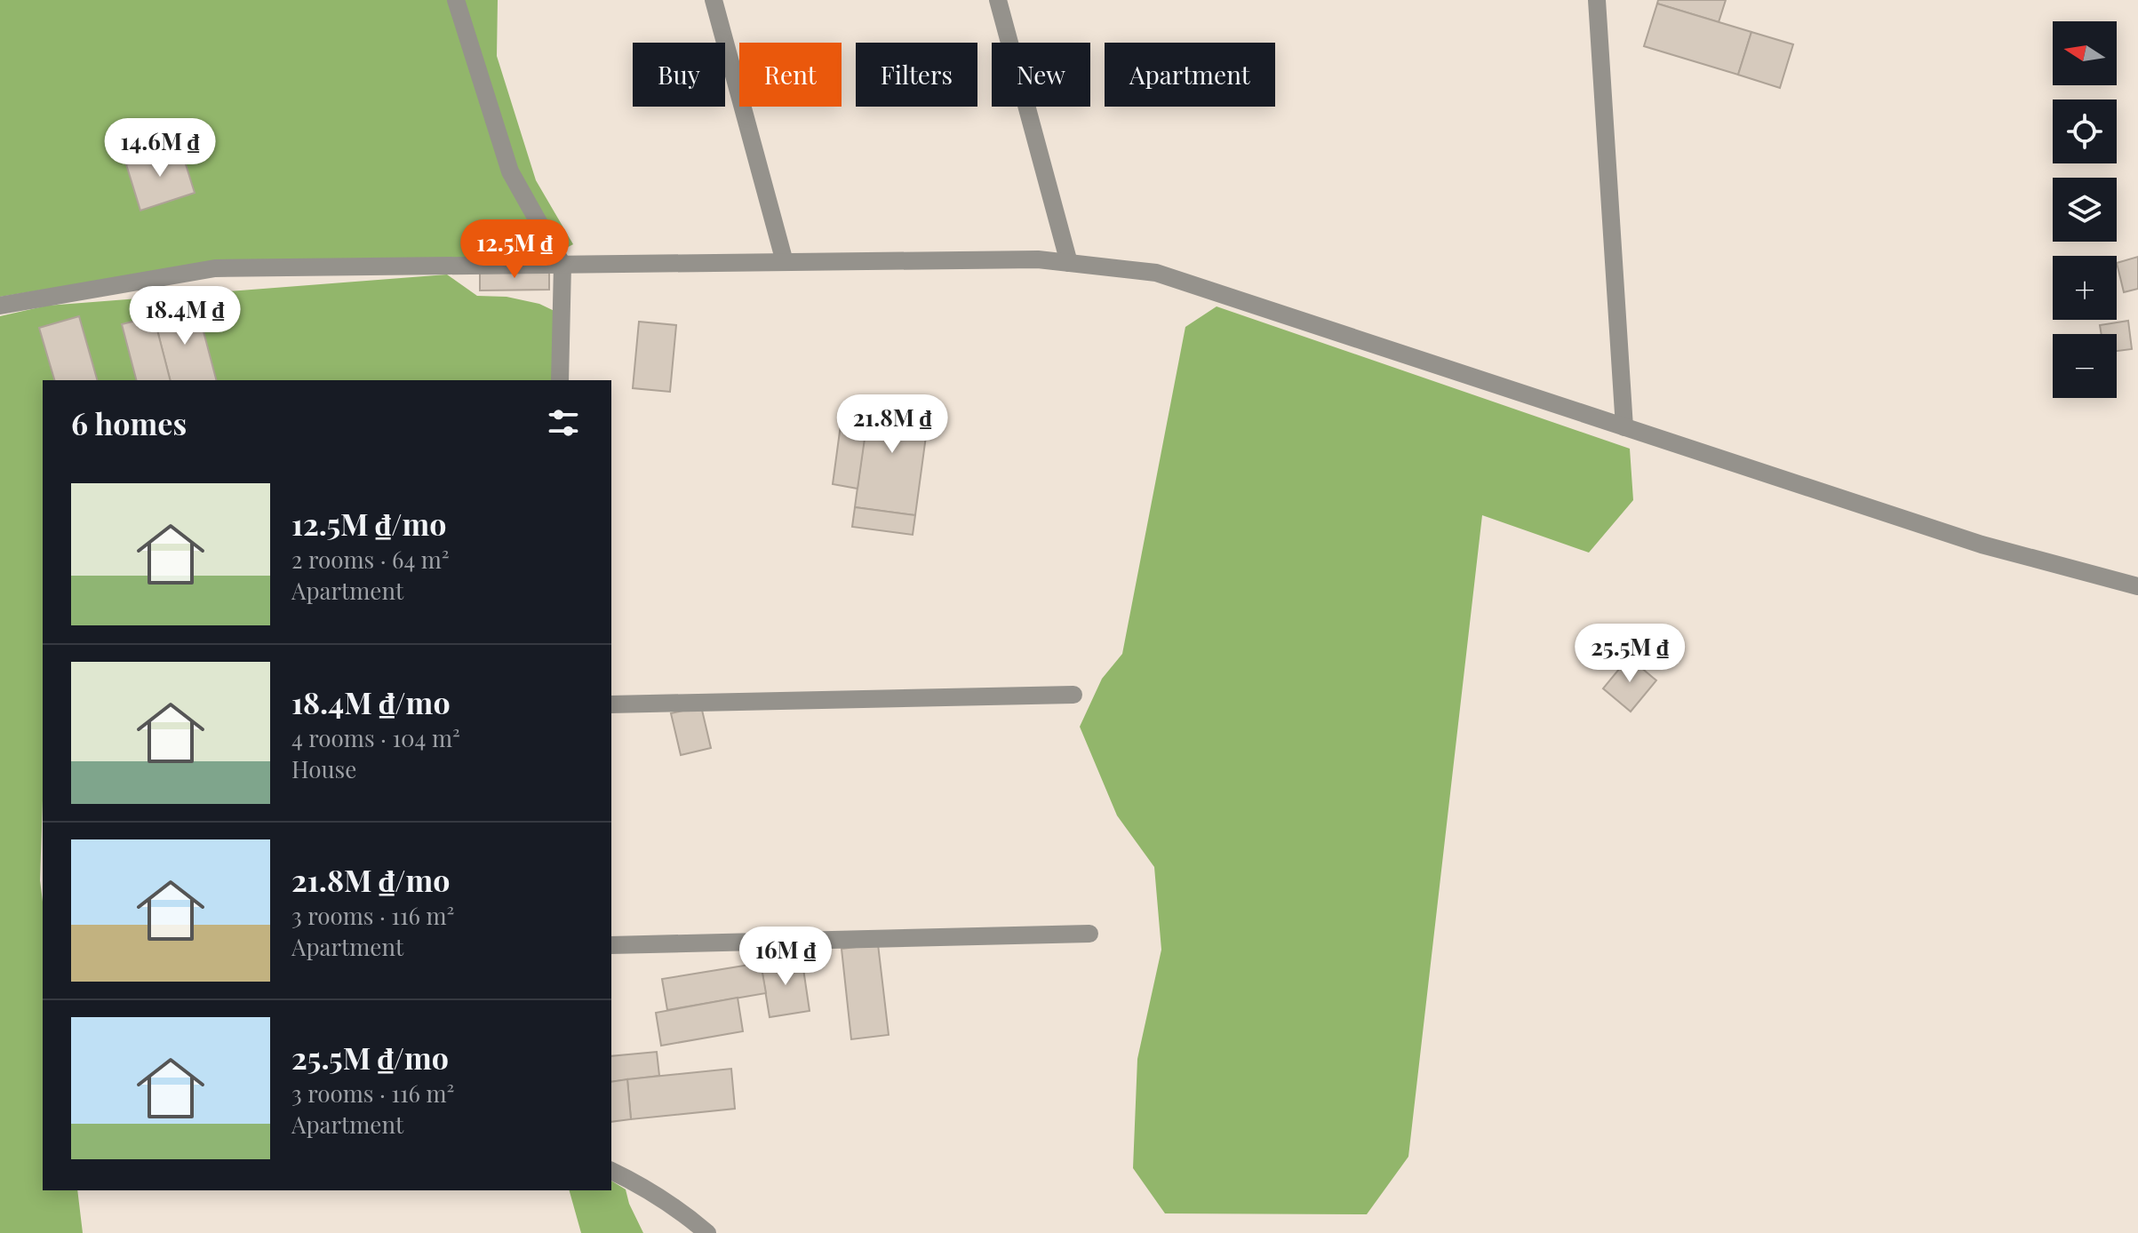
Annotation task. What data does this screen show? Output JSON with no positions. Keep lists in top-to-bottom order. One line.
{"north":"left","page":{"map_buttons":["+","−"],"chip":["Buy","Rent","Filters","New","Apartment"],"price":["14.6M ₫","12.5M ₫","18.4M ₫","21.8M ₫","25.5M ₫","16M ₫"],"heading":"6 homes","list":[{"name":"12.5M ₫/mo","note":"2 rooms · 64 m² · Apartment"},{"name":"18.4M ₫/mo","note":"4 rooms · 104 m² · House"},{"name":"21.8M ₫/mo","note":"3 rooms · 116 m² · Apartment"},{"name":"25.5M ₫/mo","note":"3 rooms · 116 m² · Apartment"}]}}
